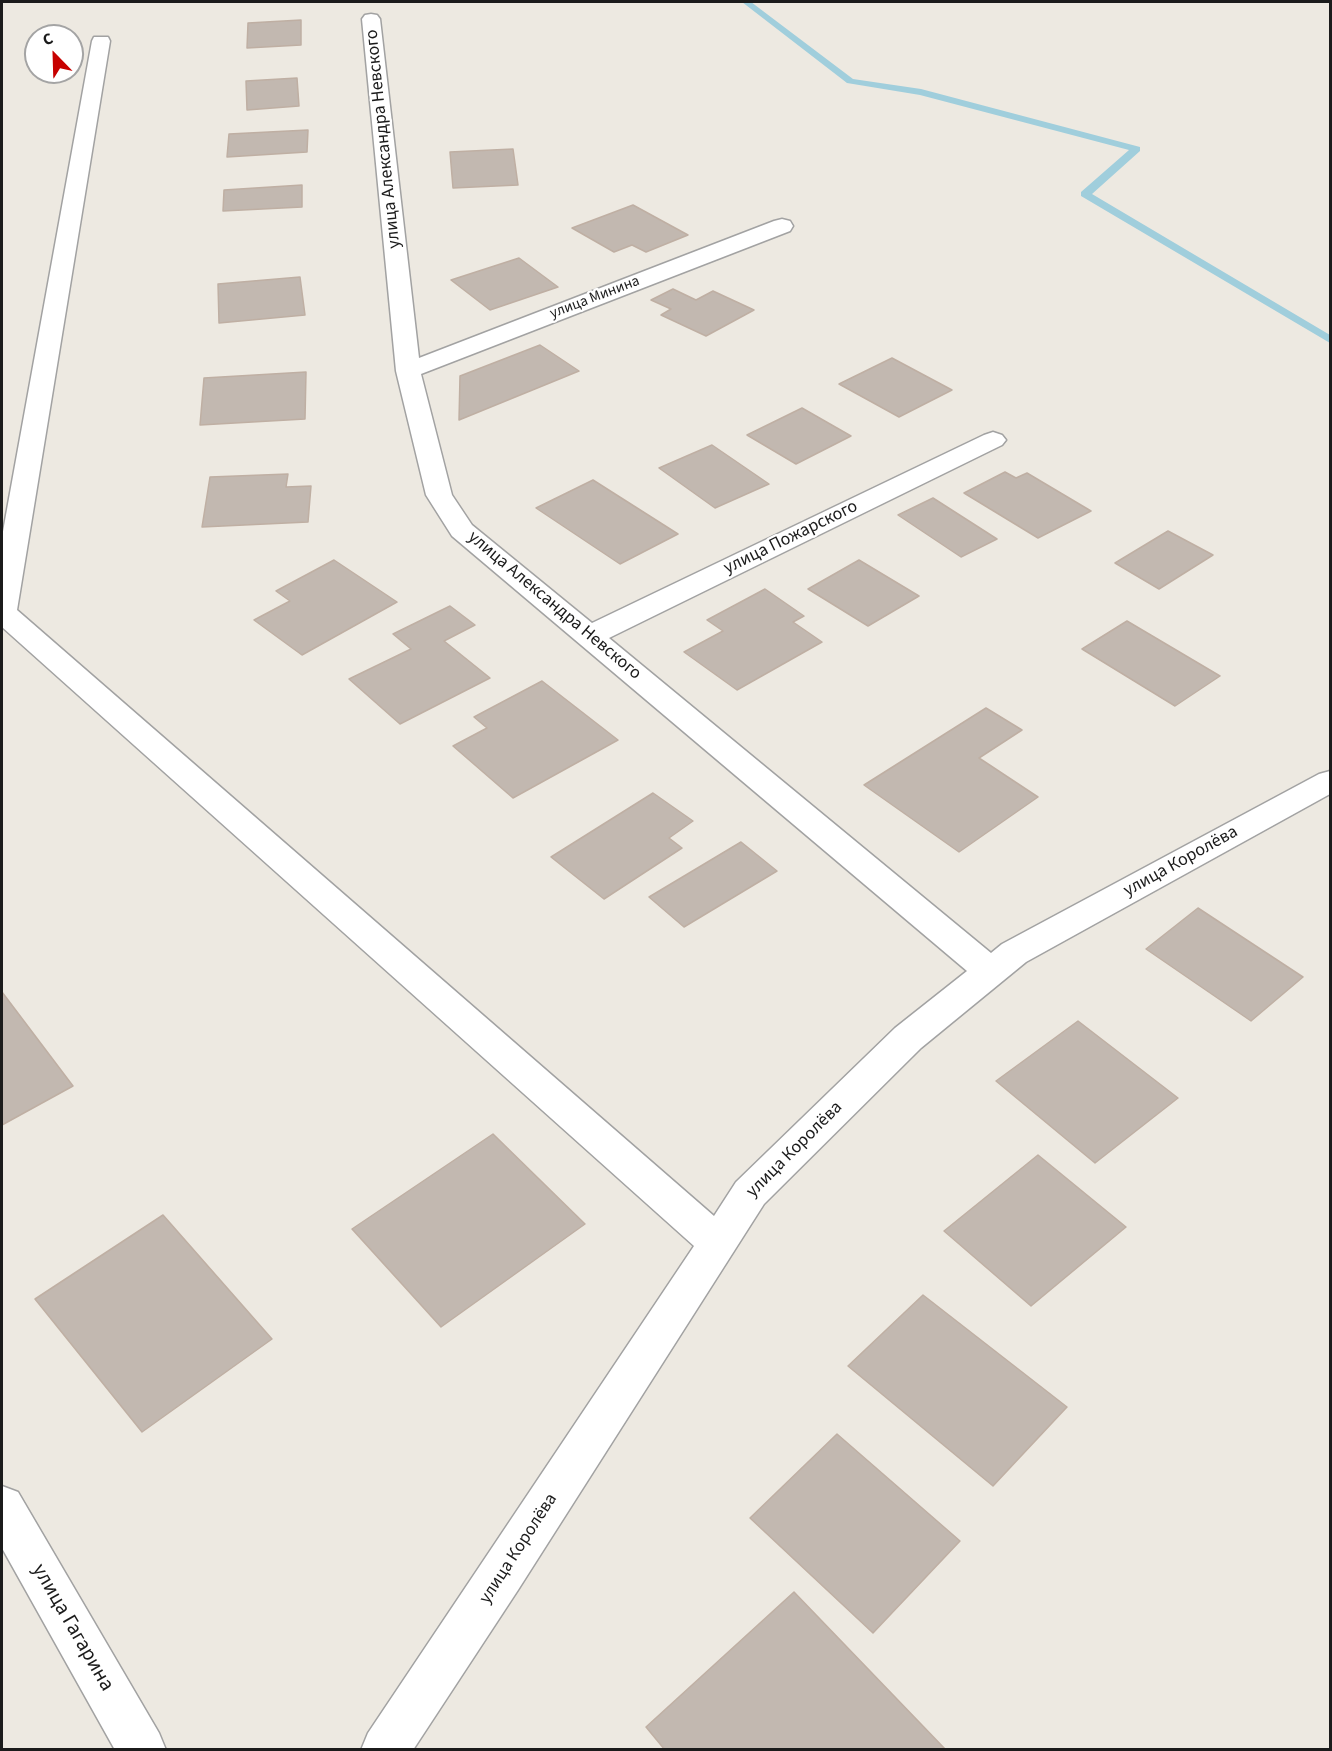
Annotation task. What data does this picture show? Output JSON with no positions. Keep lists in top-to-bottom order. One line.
{"streets":{"street":["улица Александра Невского","улица Минина","улица Пожарского","улица Королёва","улица Гагарина"]},"crossings":[["улица Александра Невского","улица Минина"],["улица Александра Невского","улица Пожарского"],["улица Александра Невского","улица Королёва"]],"north":"top left"}
